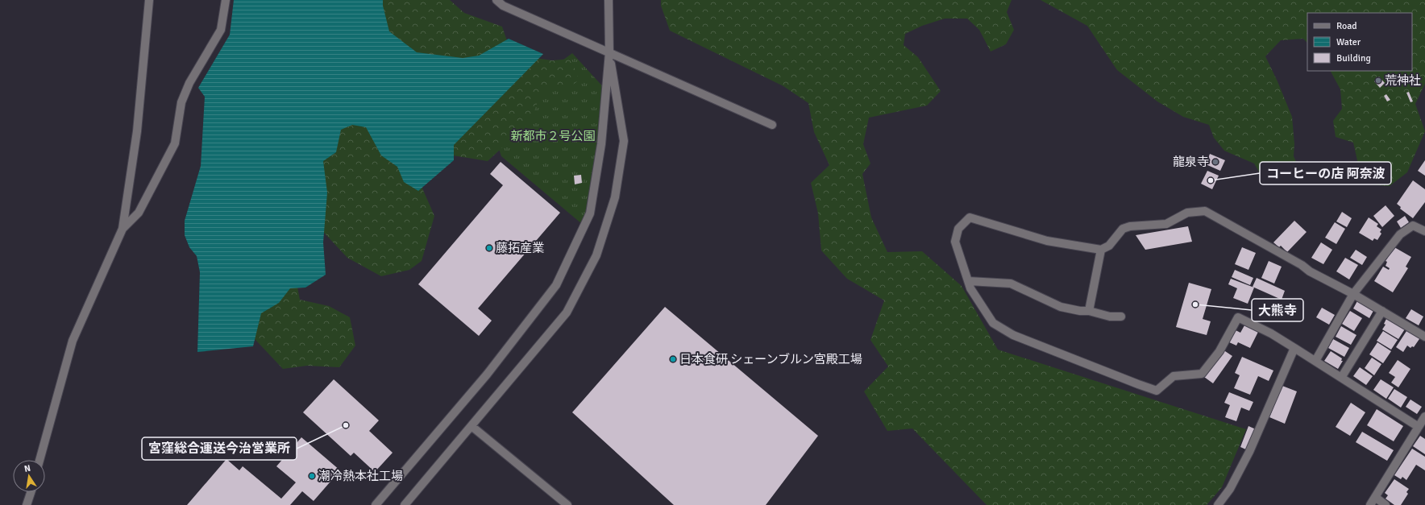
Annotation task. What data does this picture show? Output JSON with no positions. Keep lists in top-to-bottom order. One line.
{"parks":["新都市２号公園"],"places":["荒神社","龍泉寺","コーヒーの店 阿奈波","藤拓産業","大熊寺","日本食研 シェーンブルン宮殿工場","宮窪総合運送今治営業所","潮冷熱本社工場"],"legend":["Road","Water","Building"],"north":"top"}
